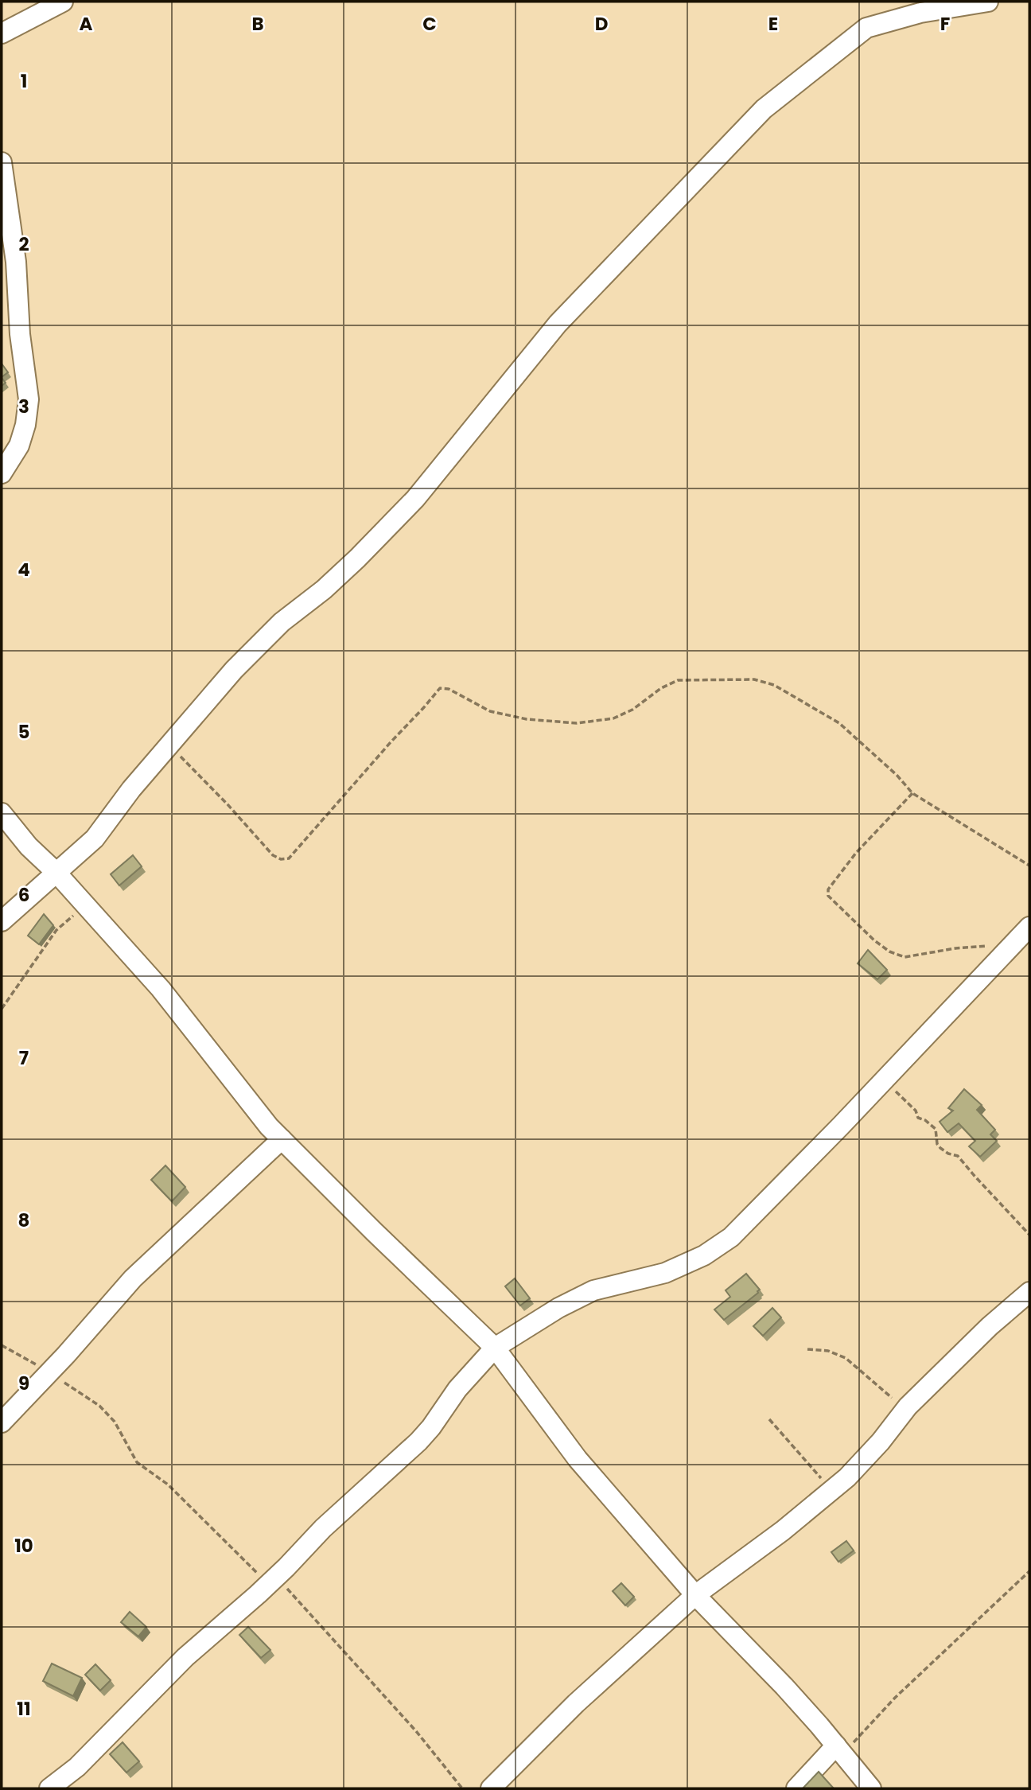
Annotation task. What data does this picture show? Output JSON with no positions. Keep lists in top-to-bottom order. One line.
{"grid":{"columns":["A","B","C","D","E","F"],"rows":["1","2","3","4","5","6","7","8","9","10","11"]}}
